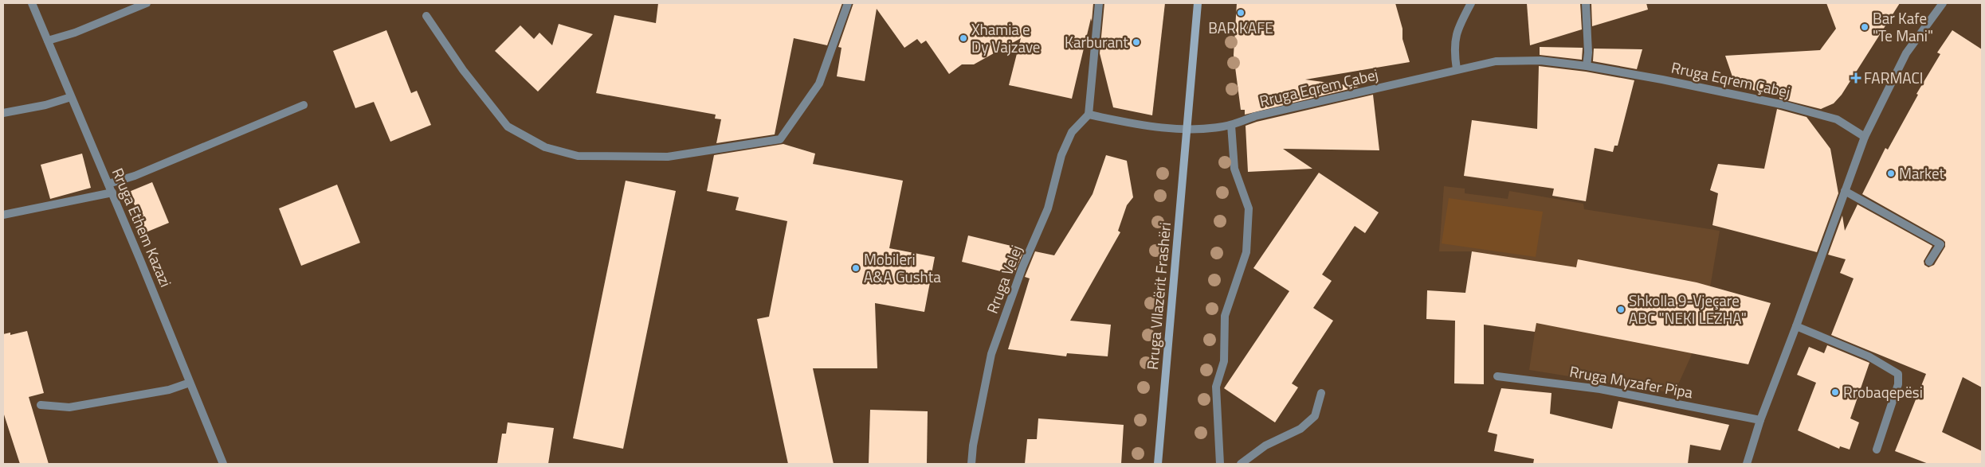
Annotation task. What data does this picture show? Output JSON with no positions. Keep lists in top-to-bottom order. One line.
{"streets":{"main road":["Rruga Vllazërit Frashëri"],"street":["Rruga Eqrem Çabej","Rruga Ethem Kazazi","Rruga Velej","Rruga Myzafer Pipa"]},"crossings":[["Rruga Eqrem Çabej","Rruga Vllazërit Frashëri"]],"places":{"other":["BAR KAFE","Bar Kafe \"Te Mani\"","Xhamia e Dy Vajzave","Karburant","Market","Mobileri A&A Gushta","Shkolla 9-Vjeçare ABC \"NEKI LEZHA\"","Rrobaqepësi"],"health":["FARMACI"]}}
